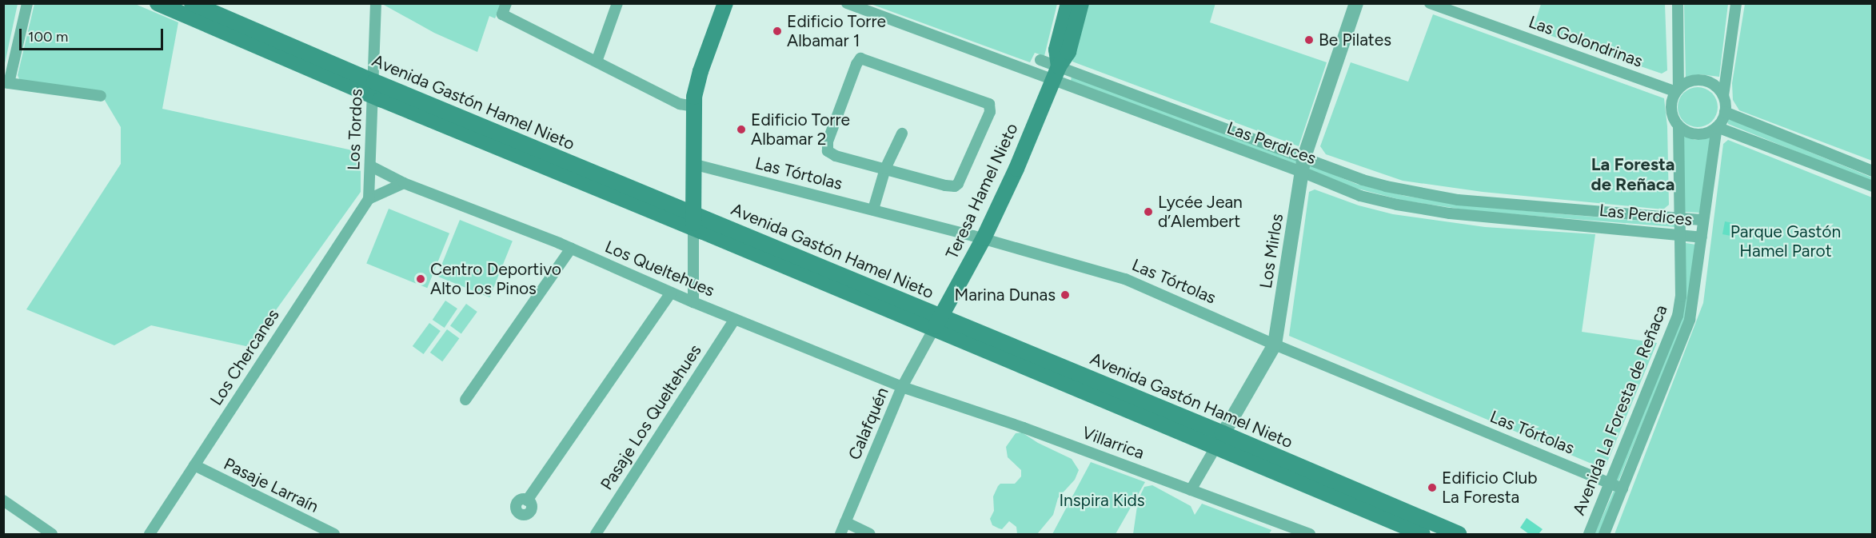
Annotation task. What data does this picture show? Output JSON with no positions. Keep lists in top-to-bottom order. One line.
{"streets":{"main road":["Avenida Gastón Hamel Nieto","Teresa Hamel Nieto"],"street":["Las Golondrinas","Los Tordos","Las Perdices","Las Tórtolas","Los Mirlos","Los Queltehues","Los Chercanes","Avenida La Foresta de Reñaca","Pasaje Los Queltehues","Calafquén","Villarrica","Pasaje Larraín"]},"crossings":[["Las Golondrinas","Avenida La Foresta de Reñaca"],["Avenida Gastón Hamel Nieto","Los Tordos"],["Avenida Gastón Hamel Nieto","Teresa Hamel Nieto"],["Avenida Gastón Hamel Nieto","Los Mirlos"],["Avenida Gastón Hamel Nieto","Calafquén"],["Los Tordos","Los Queltehues"],["Los Tordos","Los Chercanes"],["Las Perdices","Teresa Hamel Nieto"],["Las Perdices","Los Mirlos"],["Las Perdices","Avenida La Foresta de Reñaca"],["Las Tórtolas","Teresa Hamel Nieto"],["Las Tórtolas","Los Mirlos"],["Las Tórtolas","Avenida La Foresta de Reñaca"],["Teresa Hamel Nieto","Calafquén"],["Los Mirlos","Villarrica"],["Los Queltehues","Pasaje Los Queltehues"],["Los Queltehues","Calafquén"],["Los Queltehues","Villarrica"],["Los Chercanes","Pasaje Larraín"],["Calafquén","Villarrica"]],"districts":["La Foresta de Reñaca"],"parks":["Parque Gastón Hamel Parot","Inspira Kids"],"places":["Edificio Torre Albamar 1","Be Pilates","Edificio Torre Albamar 2","Lycée Jean d’Alembert","Centro Deportivo Alto Los Pinos","Marina Dunas","Edificio Club La Foresta"],"scale_bar":"100 m"}
